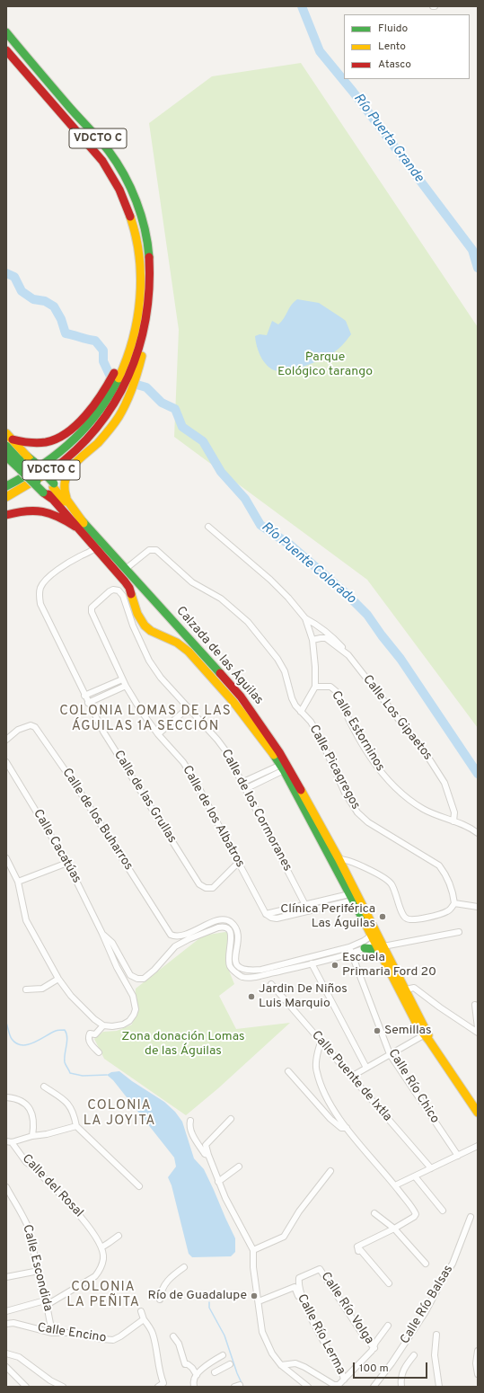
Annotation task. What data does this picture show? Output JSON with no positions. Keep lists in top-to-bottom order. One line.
{"streets":{"main road":["VDCTO C","Calzada de las Águilas"],"street":["Calle Los Gipaetos","Calle Estorninos","Calle Picagregos","Calle de las Grullas","Calle de los Cormoranes","Calle de los Albatros","Calle de los Buharros","Calle Cacatúas","Calle Puente de Ixtla","Calle Río Chico","Calle del Rosal","Calle Escondida","Calle Río Balsas","Calle Río Volga","Calle Encino","Calle Río Lerma"]},"crossings":[["Calzada de las Águilas","Calle Picagregos"],["Calzada de las Águilas","Calle de las Grullas"],["Calle Los Gipaetos","Calle Estorninos"],["Calle de las Grullas","Calle de los Albatros"],["Calle de los Cormoranes","Calle de los Albatros"],["Calle de los Buharros","Calle Río Chico"],["Calle Escondida","Calle Encino"],["Calle Río Volga","Calle Río Lerma"]],"districts":["COLONIA LOMAS DE LAS ÁGUILAS 1A SECCIÓN","COLONIA LA JOYITA","COLONIA LA PEÑITA"],"water":["Río Puerta Grande","Río Puente Colorado"],"parks":["´Parque Eológico tarango","Zona donación Lomas de las Águilas"],"places":["Clínica Periférica Las Águilas","Escuela Primaria Ford 20","Jardin De Niños Luis Marquio","Semillas","Río de Guadalupe"],"legend":["Fluido","Lento","Atasco"],"scale_bar":"100 m"}
